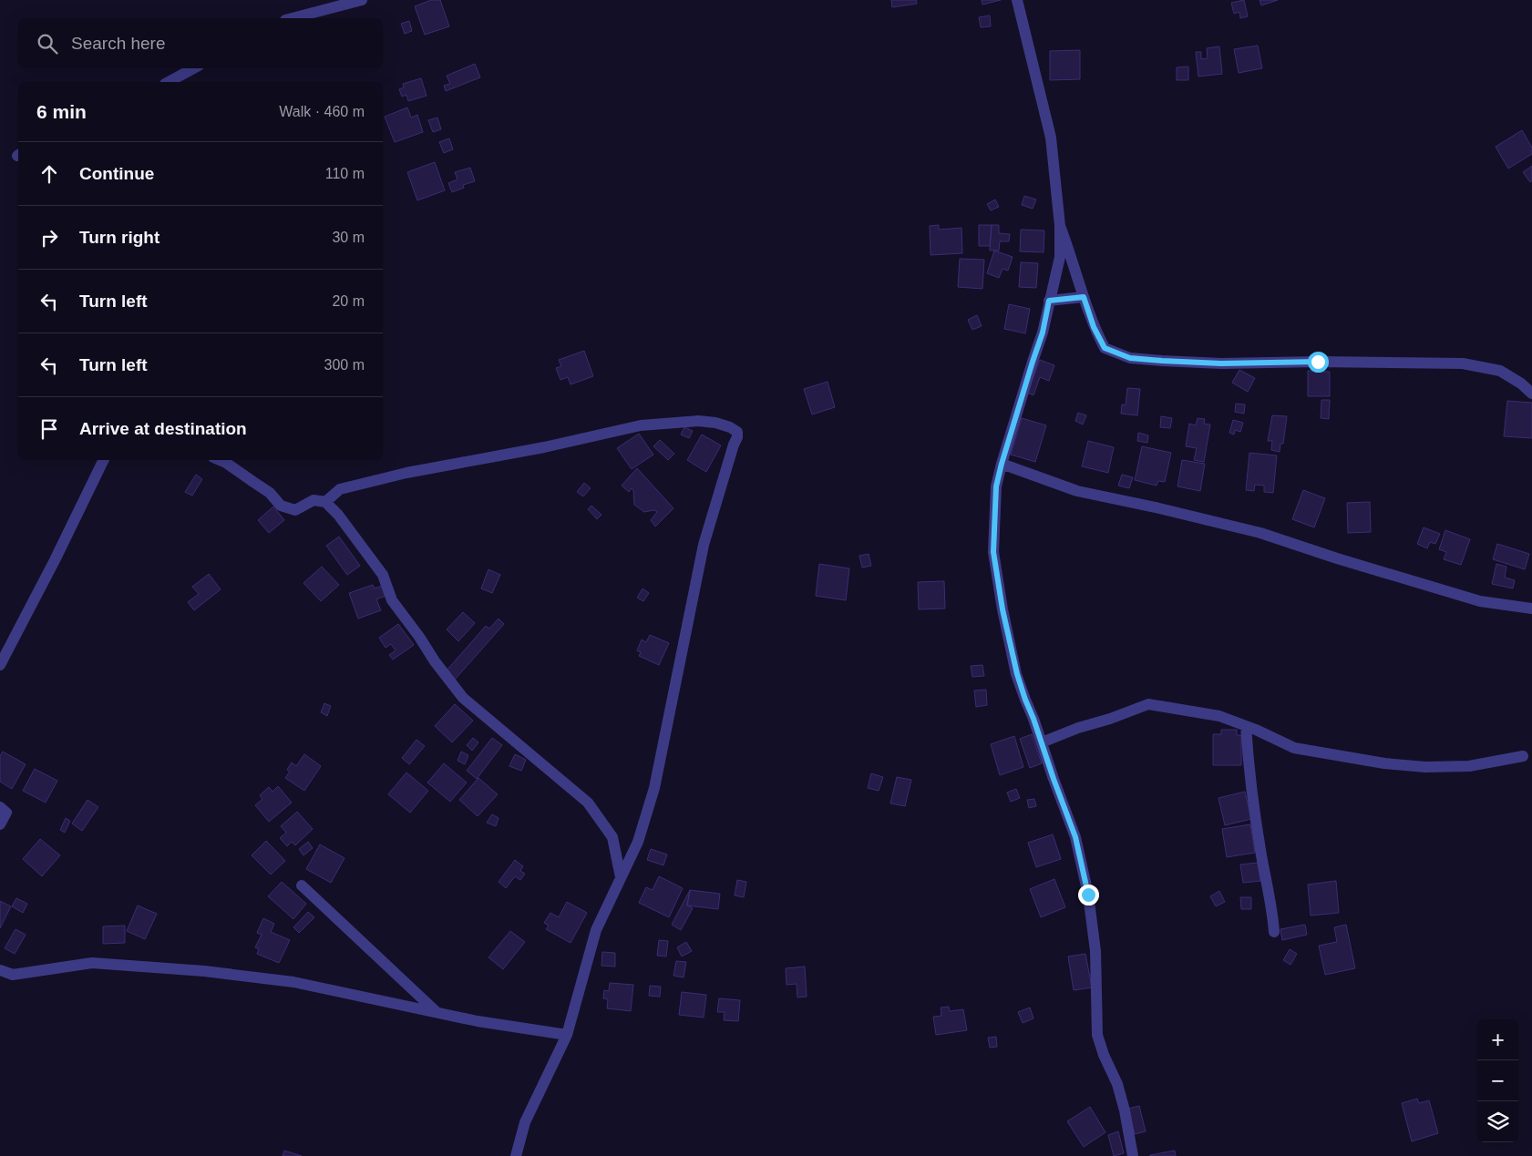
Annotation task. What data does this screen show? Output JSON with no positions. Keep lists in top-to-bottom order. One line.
{"page":{"search":"Search here","heading":["6 min","Walk · 460 m"],"list":[["Continue","110 m"],["Turn right","30 m"],["Turn left","20 m"],["Turn left","300 m"],"Arrive at destination"],"map_buttons":["+","−"]}}
